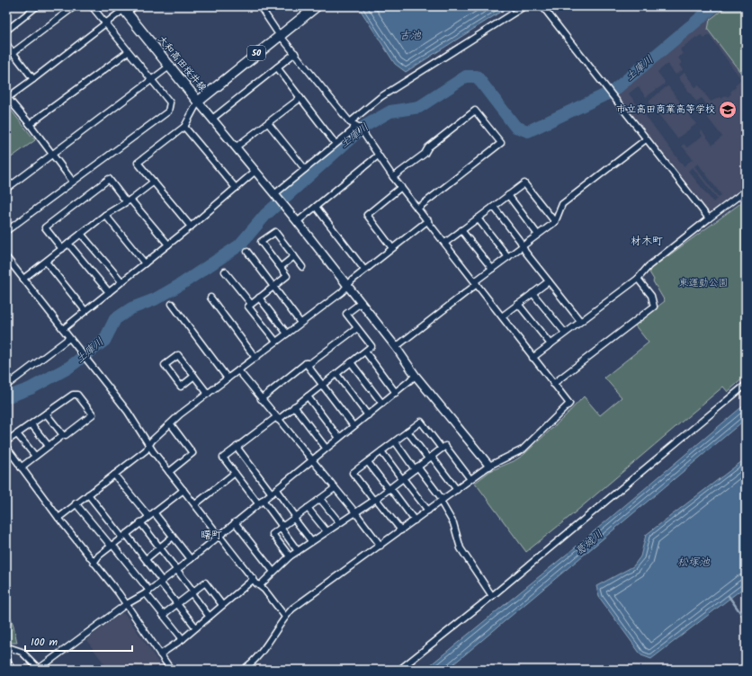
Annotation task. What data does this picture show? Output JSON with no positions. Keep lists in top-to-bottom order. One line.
{"streets":{"main road":["50","大和高田桜井線"]},"districts":["材木町","曙町"],"water":["古池","土庫川","葛城川","松塚池"],"parks":["東運動公園"],"places":{"school or university":["市立高田商業高等学校"]},"scale_bar":"100 m"}
